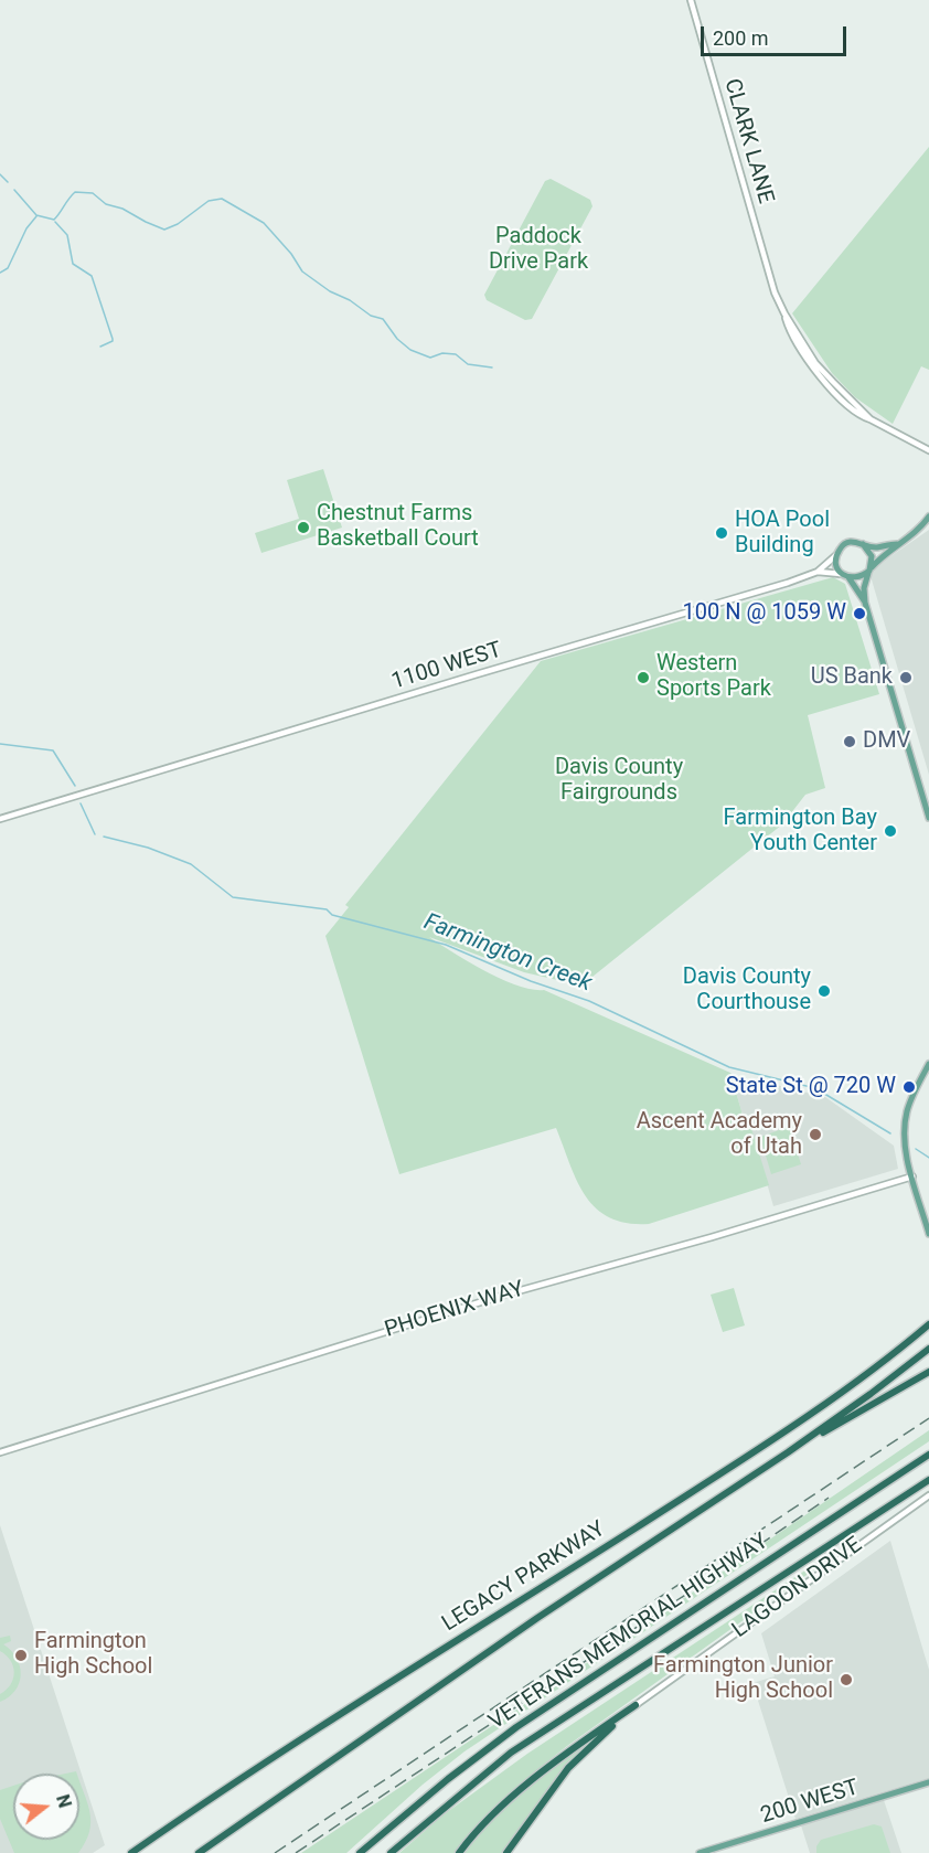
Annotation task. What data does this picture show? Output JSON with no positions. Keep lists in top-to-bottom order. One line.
{"streets":{"highway":["LEGACY PARKWAY","VETERANS MEMORIAL HIGHWAY"],"main road":["200 WEST"],"street":["CLARK LANE","1100 WEST","PHOENIX WAY","LAGOON DRIVE"]},"water":["Farmington Creek"],"parks":["Paddock Drive Park","Davis County Fairgrounds"],"places":["Chestnut Farms Basketball Court","HOA Pool Building","100 N @ 1059 W","Western Sports Park","US Bank","DMV","Farmington Bay Youth Center","Davis County Courthouse","State St @ 720 W","Ascent Academy of Utah","Farmington High School","Farmington Junior High School"],"scale_bar":"200 m","north":"right"}
